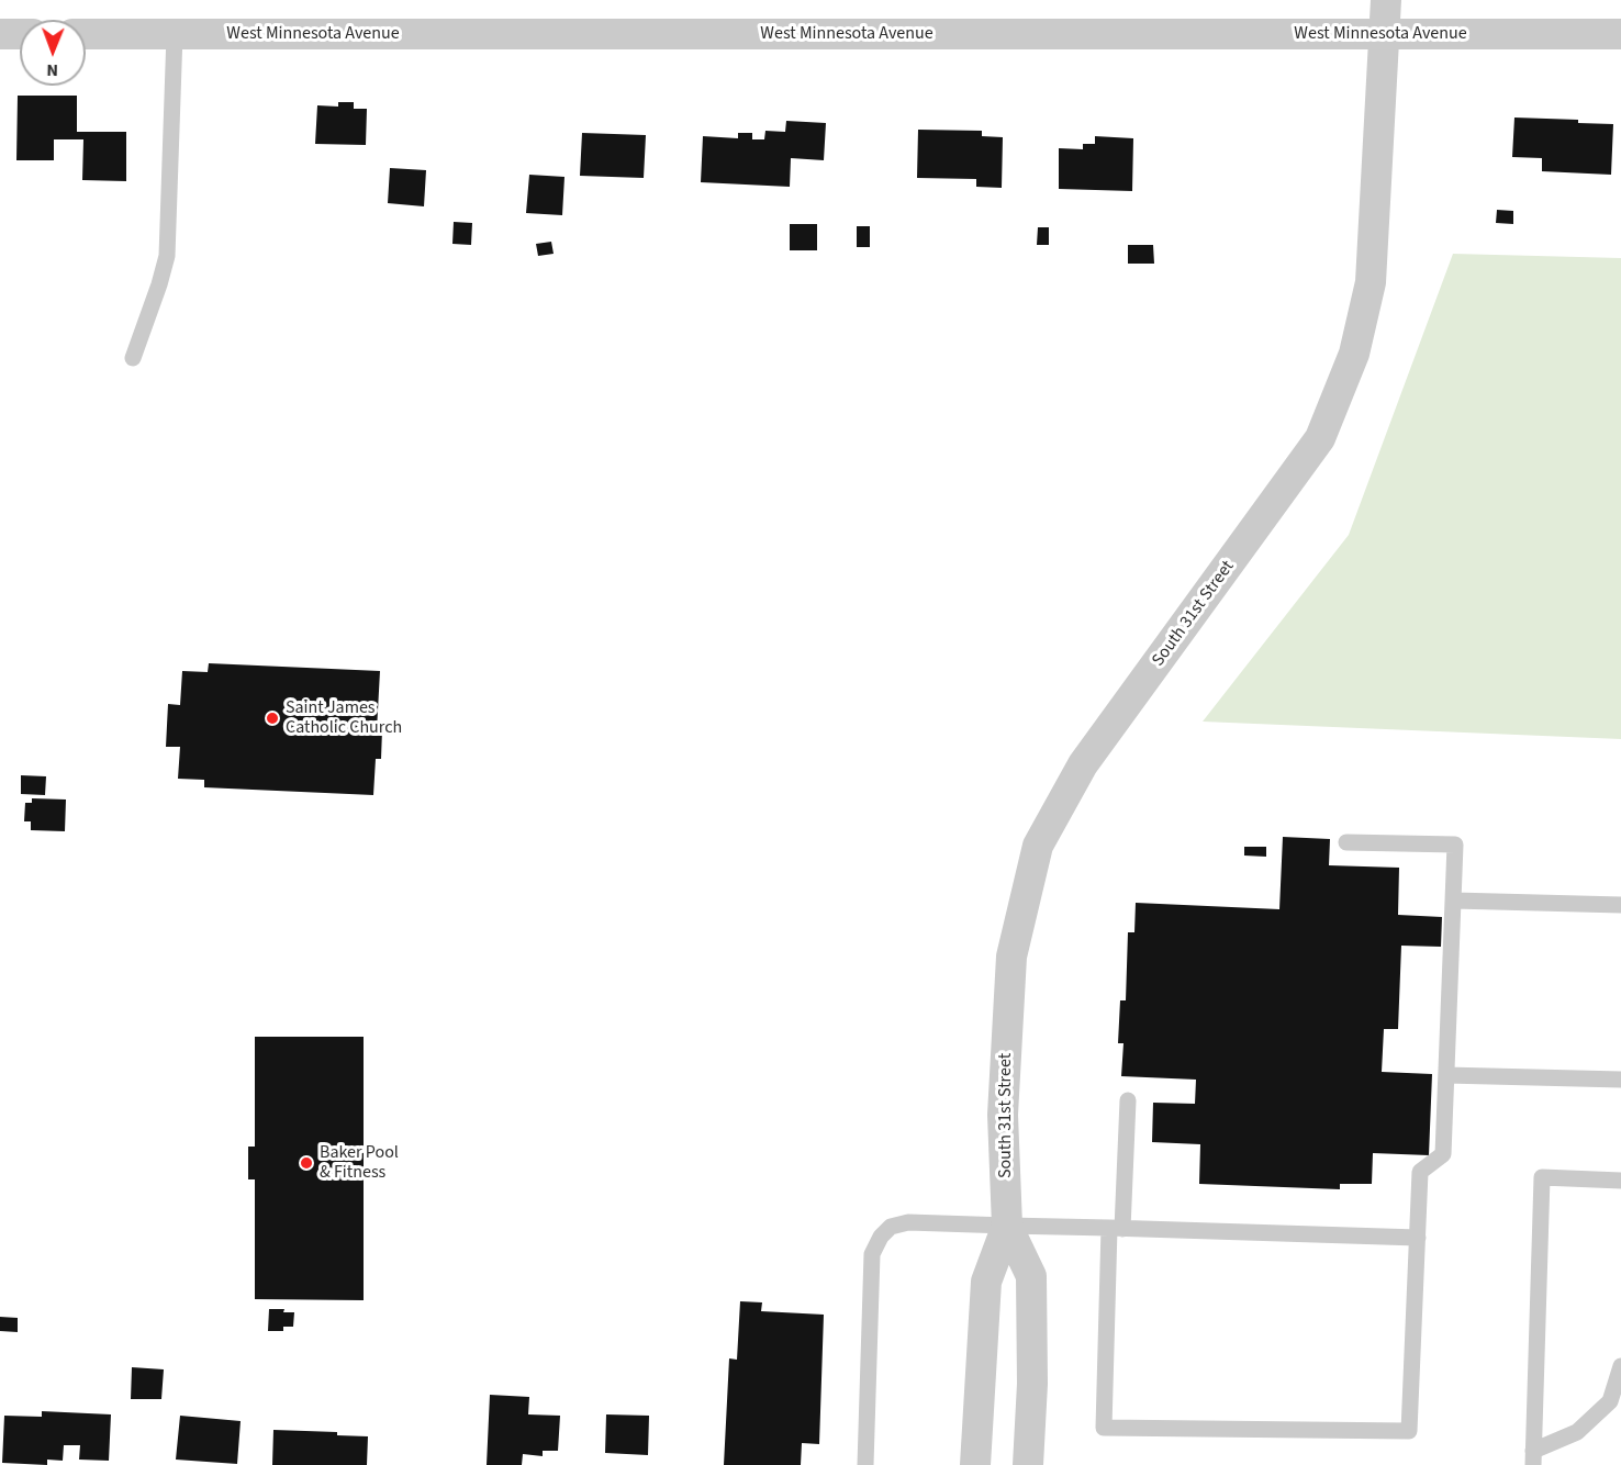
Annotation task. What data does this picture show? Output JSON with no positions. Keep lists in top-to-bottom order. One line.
{"streets":{"street":["West Minnesota Avenue","South 31st Street"]},"crossings":[["West Minnesota Avenue","South 31st Street"]],"places":["Saint James Catholic Church","Baker Pool & Fitness"],"north":"bottom"}
